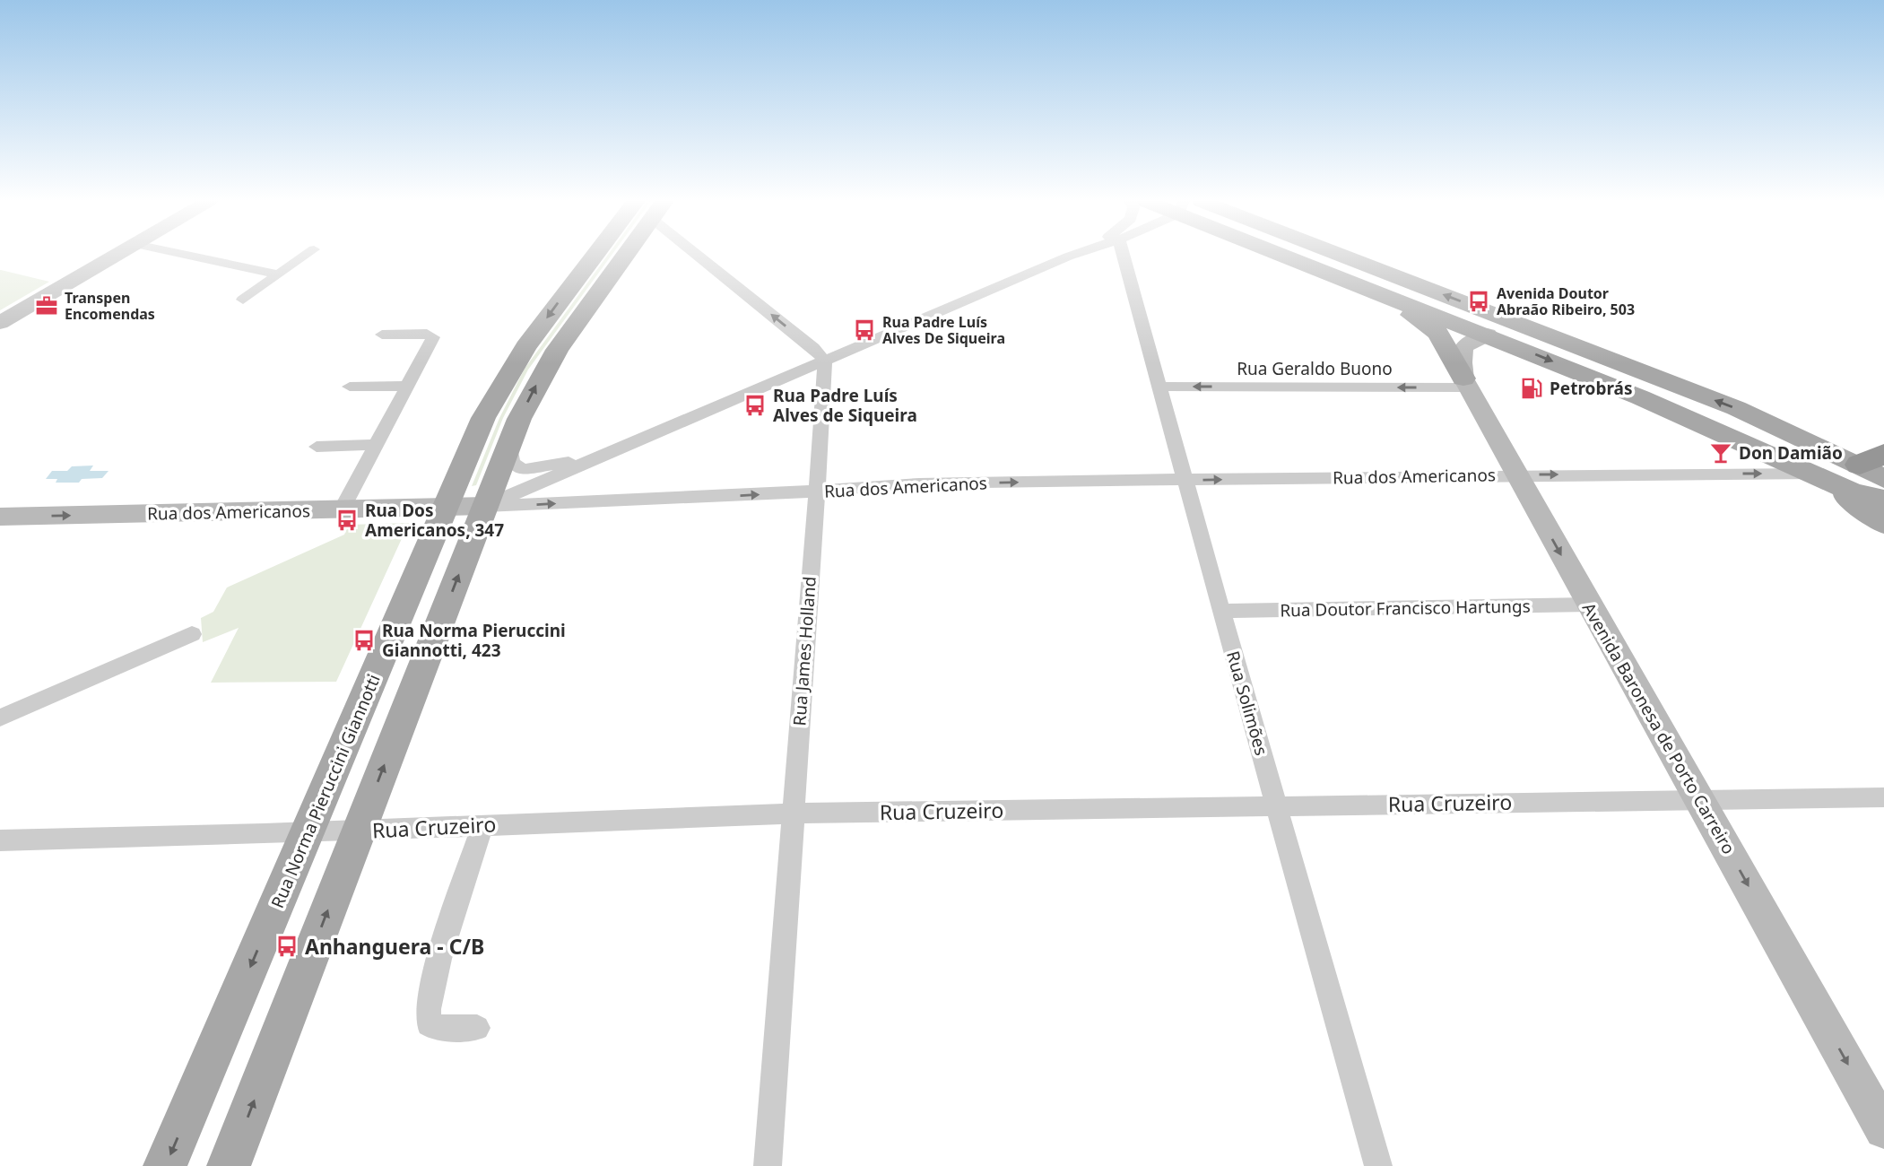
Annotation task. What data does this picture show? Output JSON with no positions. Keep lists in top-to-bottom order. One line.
{"streets":{"main road":["Rua dos Americanos","Avenida Baronesa de Porto Carreiro","Rua Norma Pieruccini Giannotti"],"street":["Rua Geraldo Buono","Rua Doutor Francisco Hartungs","Rua James Holland","Rua Solimões","Rua Cruzeiro"]},"crossings":[["Rua Geraldo Buono","Rua Solimões"],["Rua Geraldo Buono","Avenida Baronesa de Porto Carreiro"],["Rua dos Americanos","Rua James Holland"],["Rua dos Americanos","Rua Solimões"],["Rua dos Americanos","Avenida Baronesa de Porto Carreiro"],["Rua dos Americanos","Rua Norma Pieruccini Giannotti"],["Rua Doutor Francisco Hartungs","Rua Solimões"],["Rua Doutor Francisco Hartungs","Avenida Baronesa de Porto Carreiro"],["Rua James Holland","Rua Cruzeiro"],["Rua Solimões","Rua Cruzeiro"],["Avenida Baronesa de Porto Carreiro","Rua Cruzeiro"],["Rua Norma Pieruccini Giannotti","Rua Cruzeiro"]],"one_way":["Rua Geraldo Buono","Avenida Baronesa de Porto Carreiro"],"places":{"bus stop":["Avenida Doutor Abraão Ribeiro, 503","Rua Padre Luís Alves De Siqueira","Rua Padre Luís Alves de Siqueira","Rua Dos Americanos, 347","Rua Norma Pieruccini Giannotti, 423","Anhanguera - C/B"],"office":["Transpen Encomendas"],"fuel station":["Petrobrás"],"bar":["Don Damião"]}}
